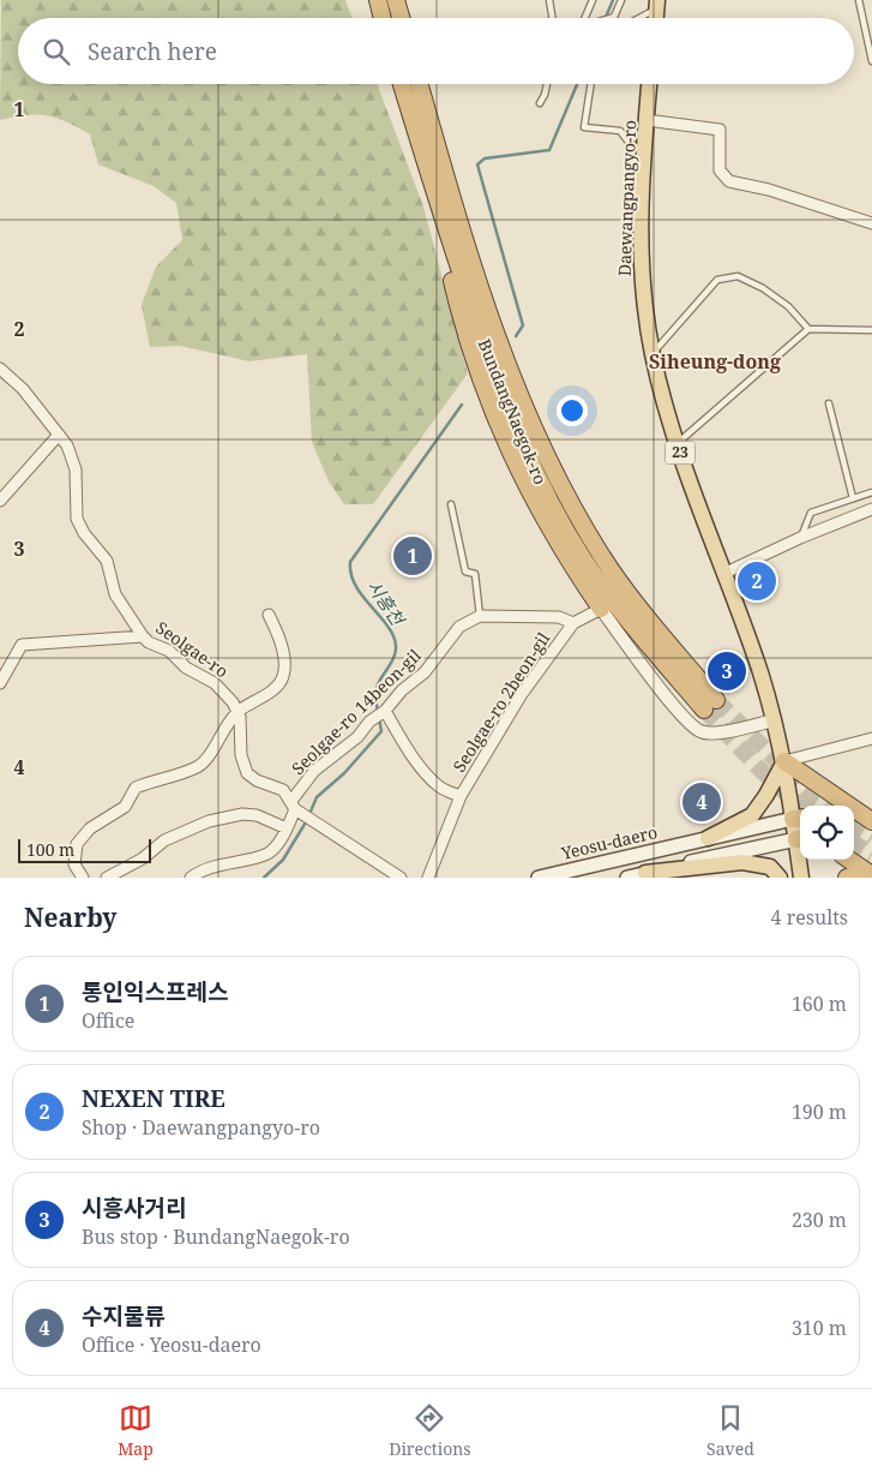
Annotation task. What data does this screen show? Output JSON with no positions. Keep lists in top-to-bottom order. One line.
{"streets":{"highway":["BundangNaegok-ro"],"main road":["Daewangpangyo-ro","23","Yeosu-daero"],"street":["Seolgae-ro","Seolgae-ro 2beon-gil","Seolgae-ro 14beon-gil"]},"crossings":[["Daewangpangyo-ro","Yeosu-daero"],["Seolgae-ro 2beon-gil","Seolgae-ro 14beon-gil"]],"districts":["Siheung-dong"],"water":["시흥천"],"scale_bar":"100 m","page":{"search":"Search here","pins":["1","2","3","4"],"scale":"100 m","heading":["Nearby","4 results"],"list":[{"mark":"1","name":"통인익스프레스","note":"Office","value":"160 m"},{"mark":"2","name":"NEXEN TIRE","note":"Shop · Daewangpangyo-ro","value":"190 m"},{"mark":"3","name":"시흥사거리","note":"Bus stop · BundangNaegok-ro","value":"230 m"},{"mark":"4","name":"수지물류","note":"Office · Yeosu-daero","value":"310 m"}],"nav":["Map","Directions","Saved"]},"grid":{"rows":["1","2","3","4"]}}
